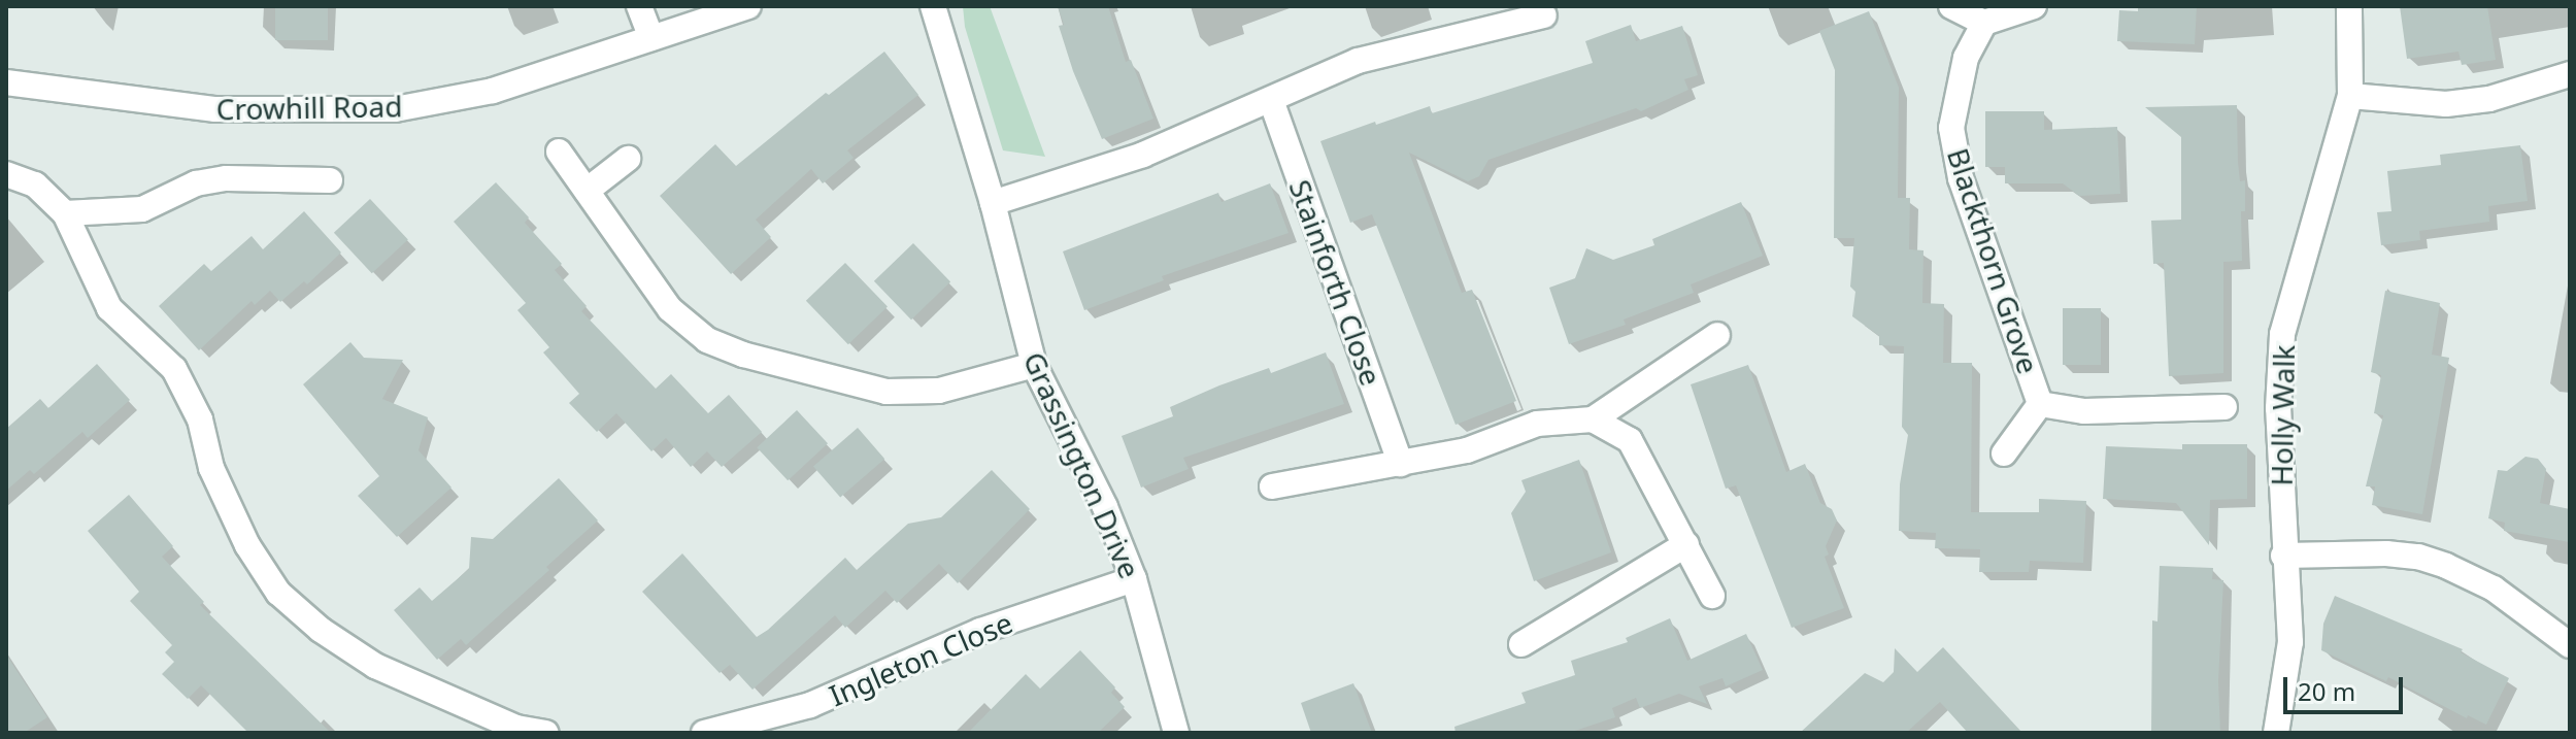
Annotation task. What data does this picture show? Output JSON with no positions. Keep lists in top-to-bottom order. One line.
{"streets":{"street":["Crowhill Road","Blackthorn Grove","Stainforth Close","Holly Walk","Grassington Drive","Ingleton Close"]},"crossings":[["Grassington Drive","Ingleton Close"]],"scale_bar":"20 m"}
